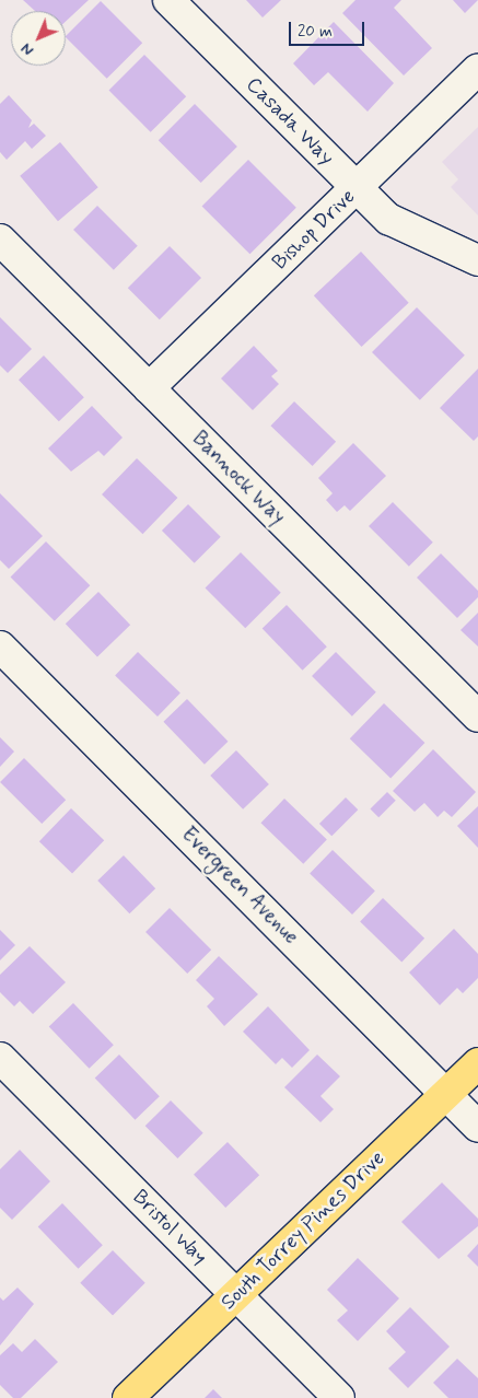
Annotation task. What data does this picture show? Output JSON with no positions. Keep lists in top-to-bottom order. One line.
{"streets":{"main road":["South Torrey Pines Drive"],"street":["Casada Way","Bishop Drive","Bannock Way","Evergreen Avenue","Bristol Way"]},"crossings":[["Casada Way","Bishop Drive"],["Bishop Drive","Bannock Way"],["Evergreen Avenue","South Torrey Pines Drive"],["Bristol Way","South Torrey Pines Drive"]],"scale_bar":"20 m","north":"bottom left"}
